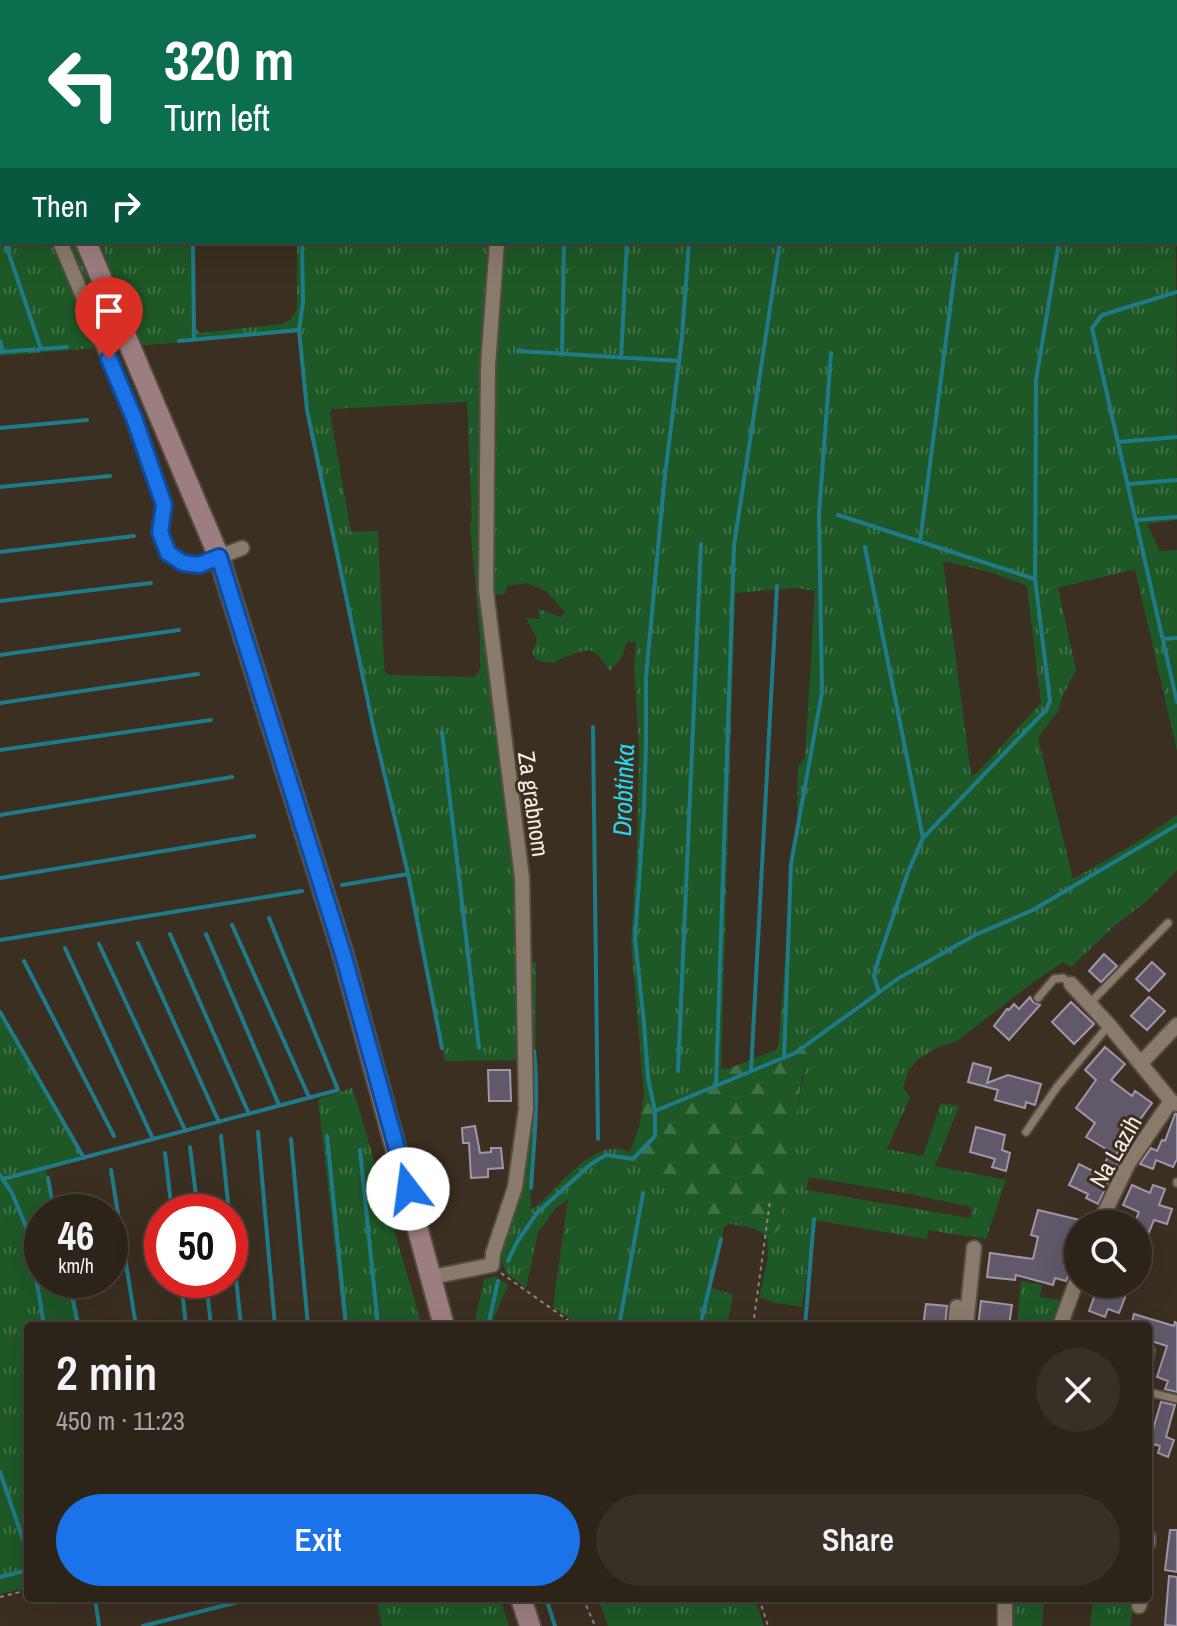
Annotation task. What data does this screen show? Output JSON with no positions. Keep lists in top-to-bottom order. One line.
{"streets":{"street":["Za grabnom","Na Lazih"]},"water":["Drobtinka"],"page":{"turn":["320 m","Turn left"],"then":"Then","speed":"46 km/h","limit":"50","heading":["2 min","450 m · 11:23"],"buttons":["Exit","Share"]}}
